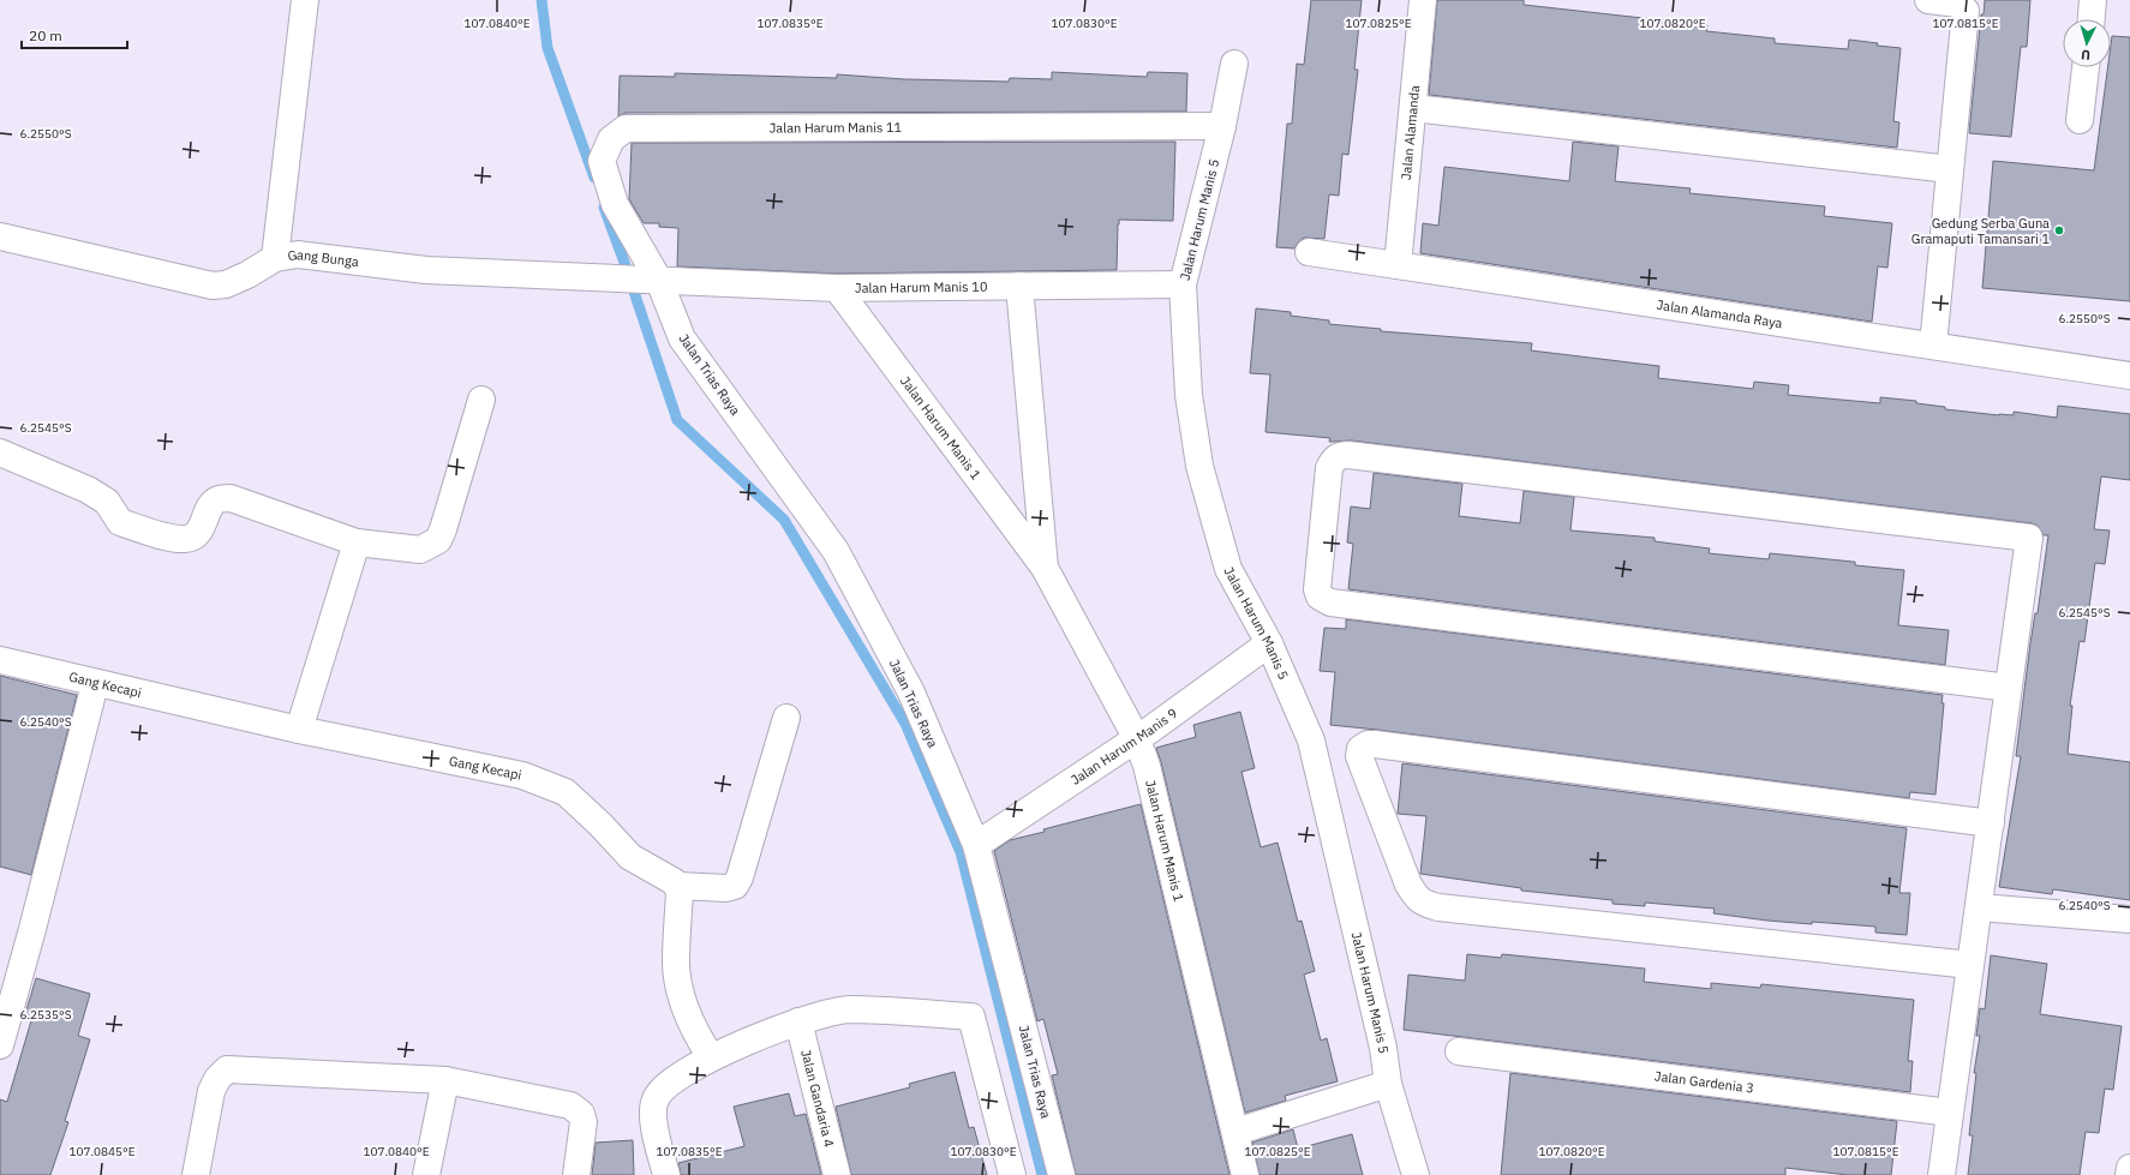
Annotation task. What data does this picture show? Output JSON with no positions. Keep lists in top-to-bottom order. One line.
{"streets":{"street":["Jalan Harum Manis 11","Jalan Alamanda","Jalan Harum Manis 5","Gang Bunga","Jalan Harum Manis 10","Jalan Alamanda Raya","Jalan Trias Raya","Jalan Harum Manis 1","Gang Kecapi","Jalan Harum Manis 9","Jalan Gardenia 3","Jalan Gandaria 4"]},"crossings":[["Jalan Harum Manis 11","Jalan Harum Manis 5"],["Jalan Harum Manis 11","Gang Bunga"],["Jalan Harum Manis 11","Jalan Harum Manis 10"],["Jalan Harum Manis 11","Jalan Trias Raya"],["Jalan Alamanda","Jalan Alamanda Raya"],["Jalan Harum Manis 5","Jalan Harum Manis 10"],["Jalan Harum Manis 5","Jalan Harum Manis 9"],["Gang Bunga","Jalan Harum Manis 10"],["Gang Bunga","Jalan Trias Raya"],["Jalan Harum Manis 10","Jalan Trias Raya"],["Jalan Harum Manis 10","Jalan Harum Manis 1"],["Jalan Trias Raya","Jalan Harum Manis 9"],["Jalan Harum Manis 1","Jalan Harum Manis 9"]],"places":["Gedung Serba Guna Gramaputi Tamansari 1"],"scale_bar":"20 m","north":"bottom","coordinates":["107.0840°E","107.0835°E","107.0830°E","107.0820°E","107.0815°E","107.0825°E","6.2550°S","6.2545°S","6.2540°S","6.2535°S","107.0845°E"]}
